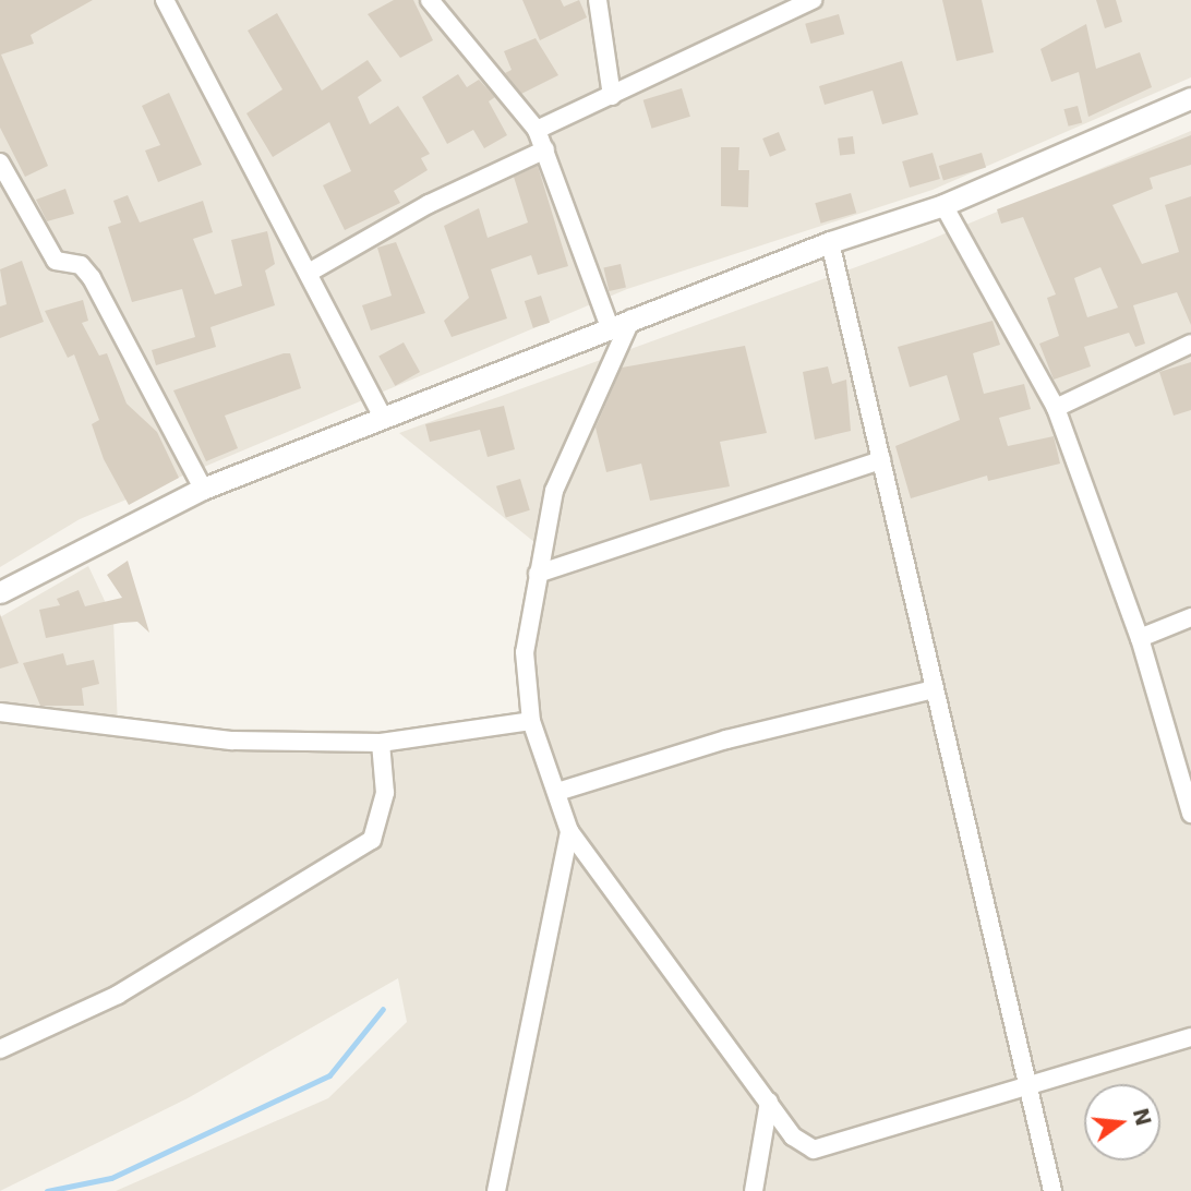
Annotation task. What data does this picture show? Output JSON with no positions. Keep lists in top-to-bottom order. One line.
{"north":"right"}
